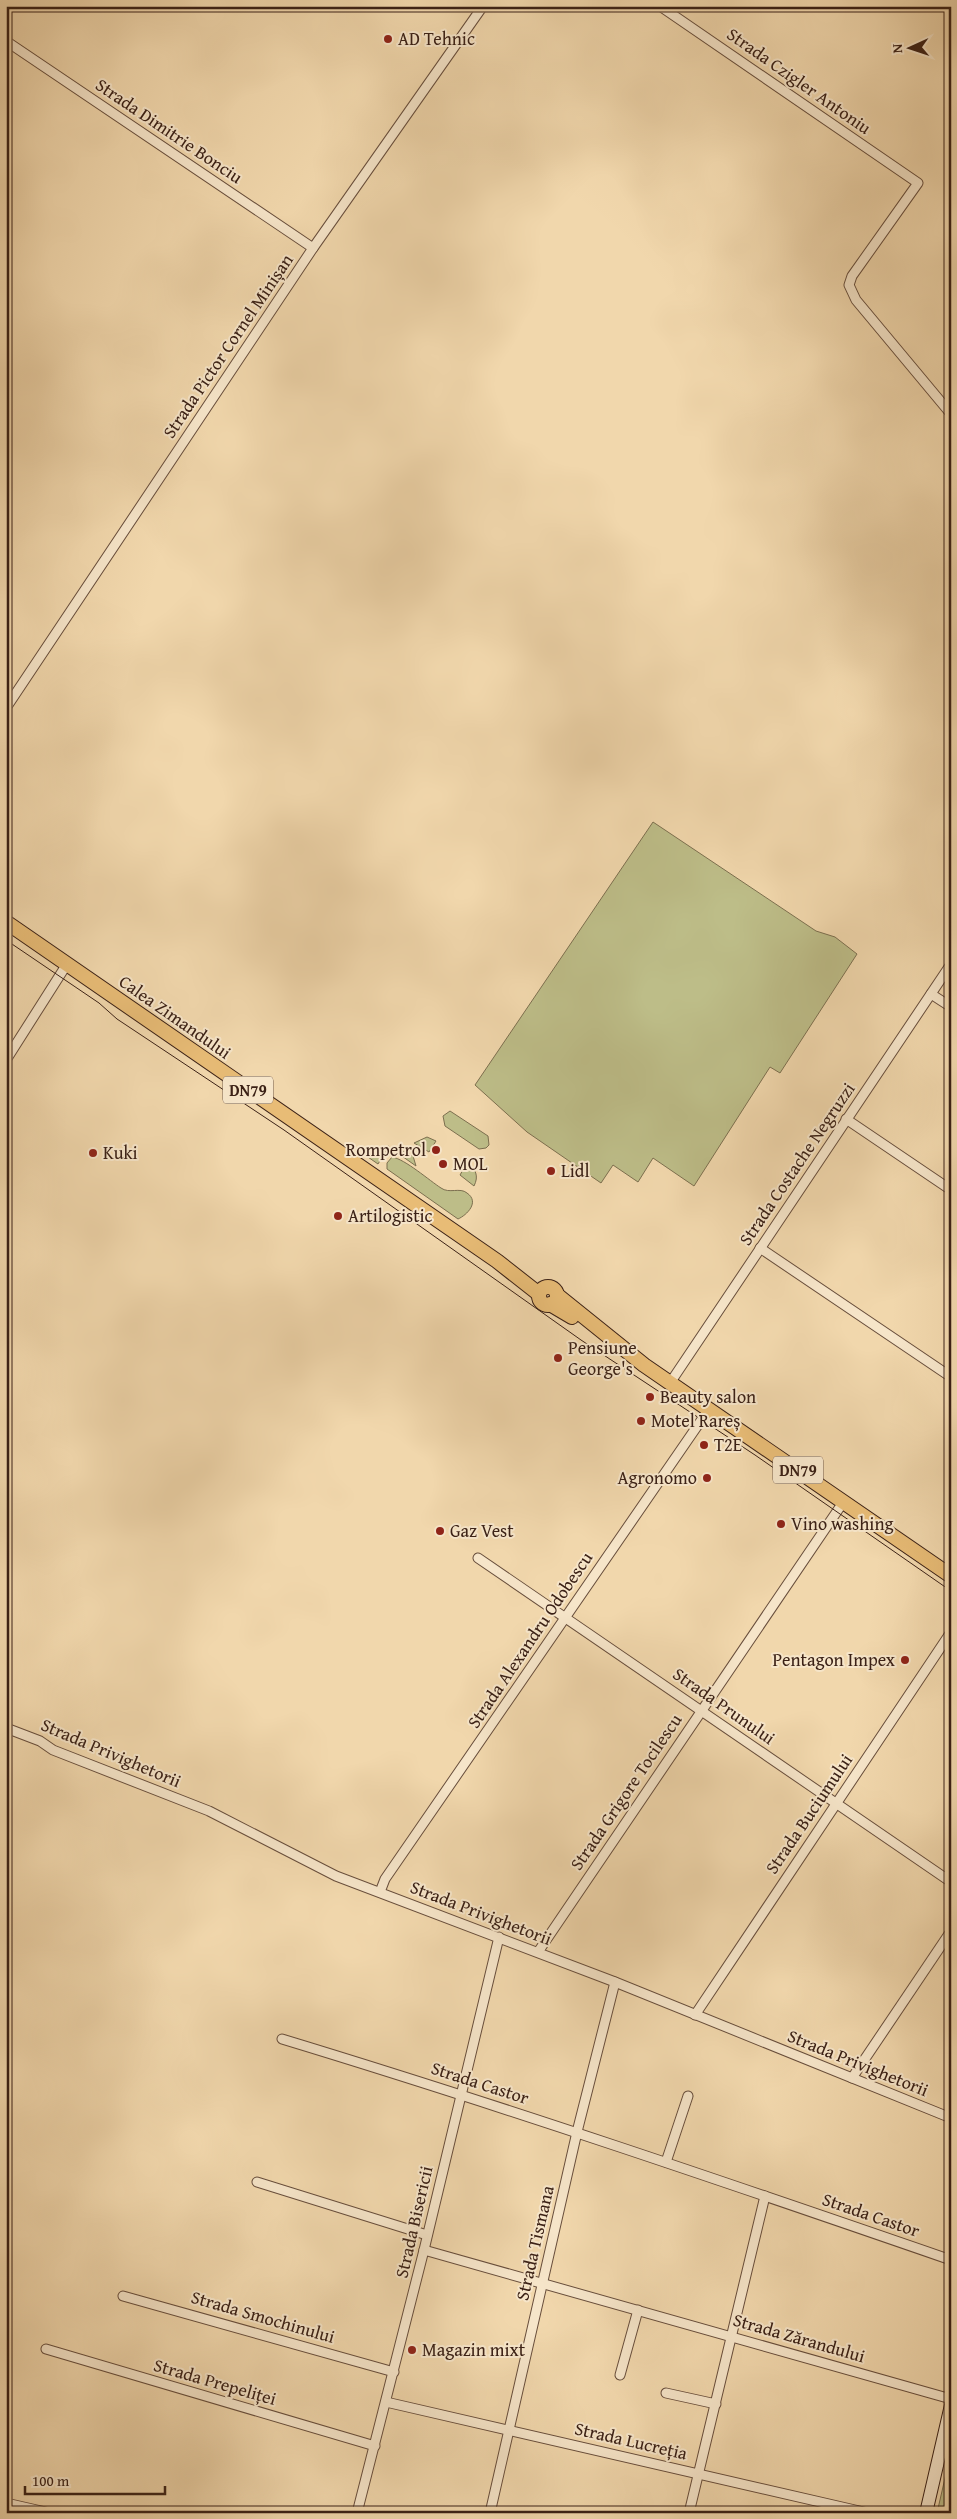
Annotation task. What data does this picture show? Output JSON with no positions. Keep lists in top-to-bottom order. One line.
{"streets":{"main road":["Calea Zimandului","DN79"],"street":["Strada Czigler Antoniu","Strada Dimitrie Bonciu","Strada Pictor Cornel Minișan","Strada Costache Negruzzi","Strada Alexandru Odobescu","Strada Prunului","Strada Privighetorii","Strada Grigore Tocilescu","Strada Buciumului","Strada Castor","Strada Bisericii","Strada Tismana","Strada Smochinului","Strada Zărandului","Strada Prepeliței","Strada Lucreția"]},"crossings":[["Strada Dimitrie Bonciu","Strada Pictor Cornel Minișan"],["Calea Zimandului","DN79"],["Calea Zimandului","Strada Costache Negruzzi"],["DN79","Strada Costache Negruzzi"],["DN79","Strada Alexandru Odobescu"],["DN79","Strada Grigore Tocilescu"],["Strada Alexandru Odobescu","Strada Prunului"],["Strada Alexandru Odobescu","Strada Privighetorii"],["Strada Prunului","Strada Grigore Tocilescu"],["Strada Prunului","Strada Buciumului"],["Strada Privighetorii","Strada Grigore Tocilescu"],["Strada Privighetorii","Strada Buciumului"],["Strada Privighetorii","Strada Bisericii"],["Strada Privighetorii","Strada Tismana"],["Strada Castor","Strada Bisericii"],["Strada Castor","Strada Tismana"],["Strada Bisericii","Strada Smochinului"],["Strada Bisericii","Strada Zărandului"],["Strada Bisericii","Strada Prepeliței"],["Strada Bisericii","Strada Lucreția"],["Strada Tismana","Strada Zărandului"],["Strada Tismana","Strada Lucreția"]],"places":["AD Tehnic","Rompetrol","Kuki","MOL","Lidl","Artilogistic","Pensiune George's","Beauty salon","Motel Rareș","T2E","Agronomo","Vino washing","Gaz Vest","Pentagon Impex","Magazin mixt"],"scale_bar":"100 m","north":"left"}
